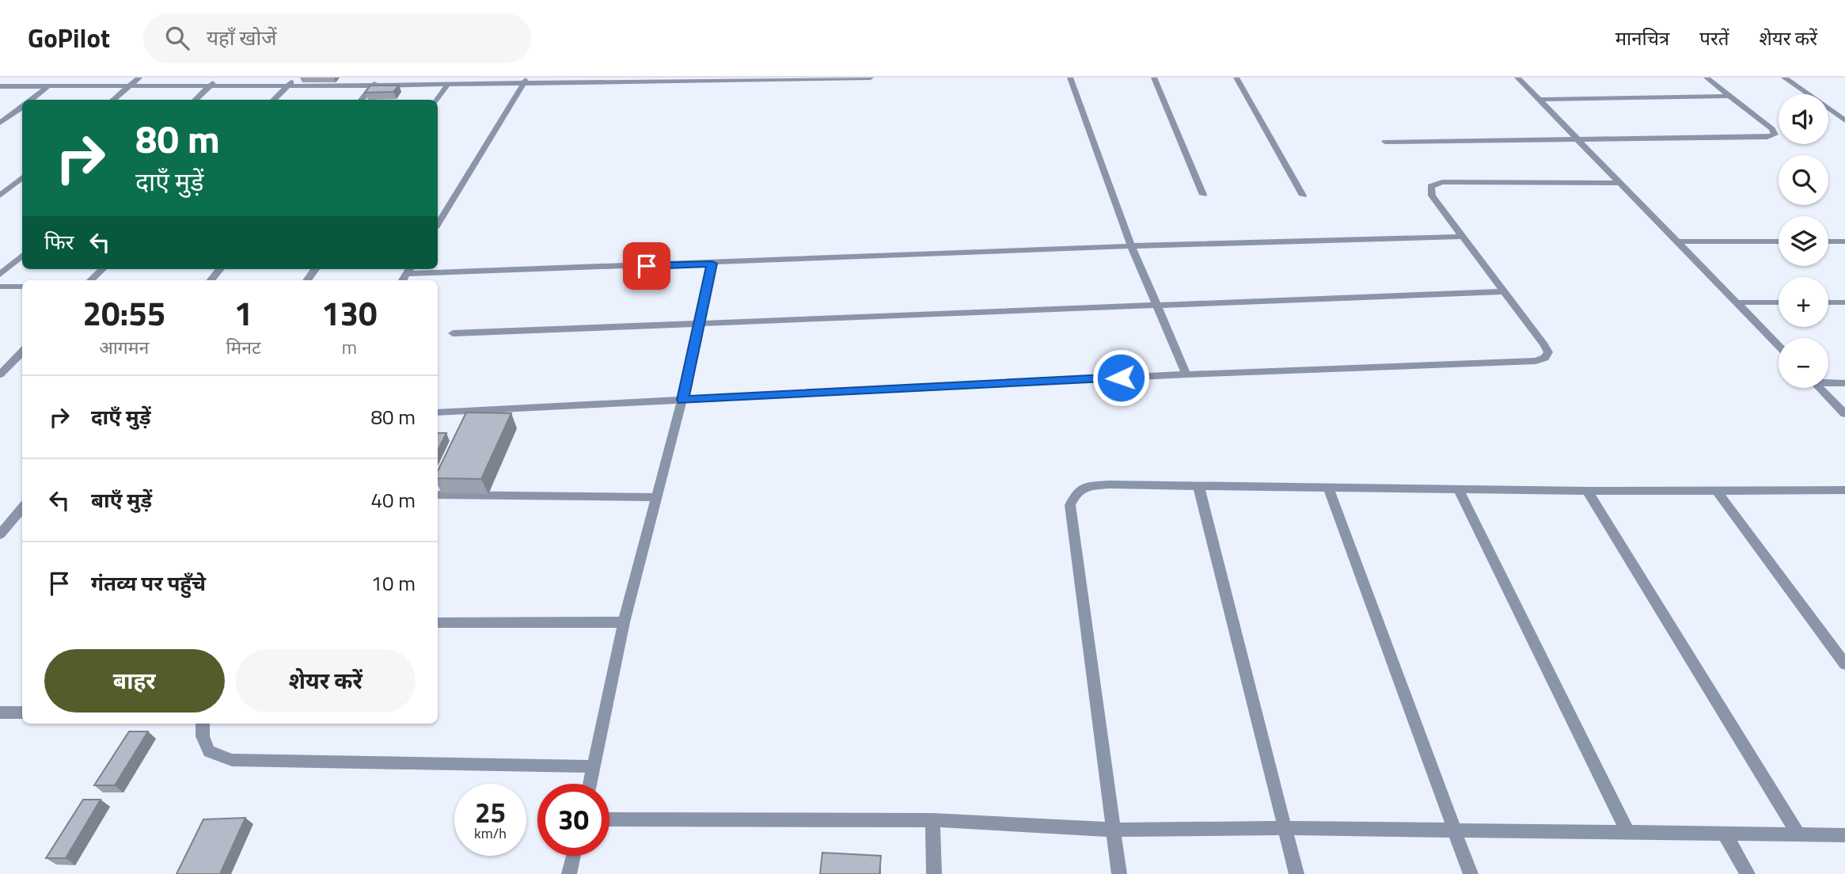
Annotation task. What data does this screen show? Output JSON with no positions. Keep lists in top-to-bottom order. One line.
{"page":{"header":"GoPilot","search":"यहाँ खोजें","nav":["मानचित्र","परतें","शेयर करें"],"map_buttons":["+","−"],"turn":["80 m","दाएँ मुड़ें"],"then":"फिर","eta":["20:55","आगमन","1","मिनट","130","m"],"list":[{"name":"दाएँ मुड़ें","value":"80 m"},{"name":"बाएँ मुड़ें","value":"40 m"},{"name":"गंतव्य पर पहुँचे","value":"10 m"}],"buttons":["बाहर","शेयर करें"],"speed":"25 km/h","limit":"30"}}
